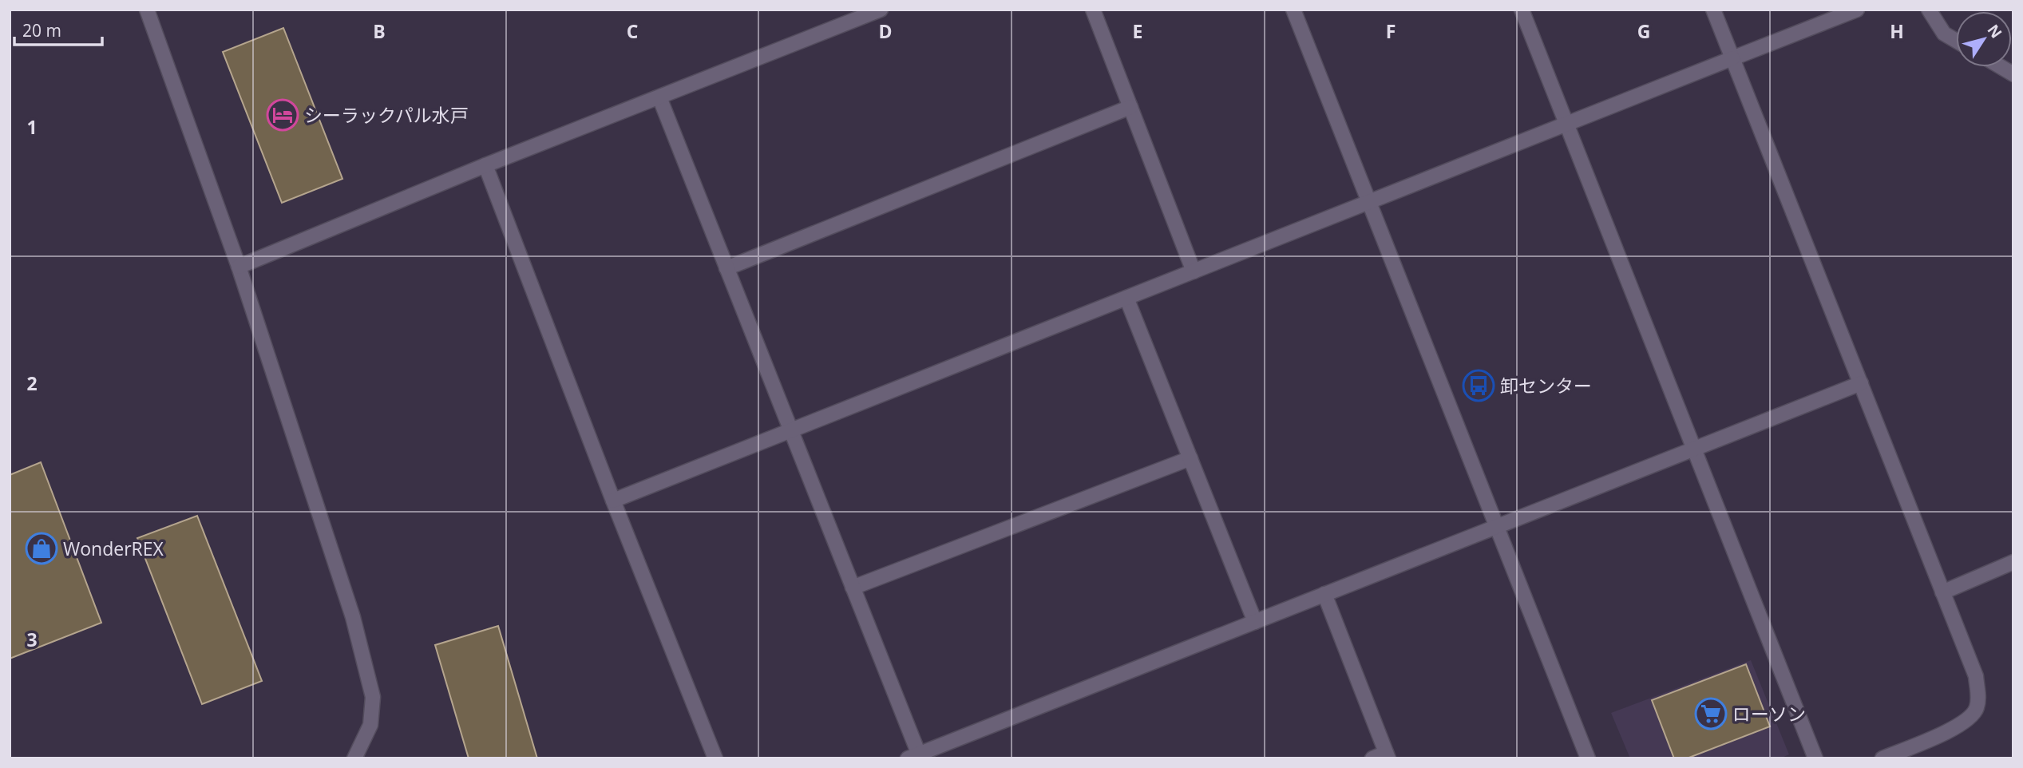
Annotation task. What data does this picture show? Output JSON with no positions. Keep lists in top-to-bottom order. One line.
{"places":{"hotel":["シーラックパル水戸"],"bus stop":["卸センター"],"shop":["WonderREX"],"supermarket":["ローソン"]},"scale_bar":"20 m","north":"top right","grid":{"columns":["B","C","D","E","F","G","H"],"rows":["1","2","3"]}}
